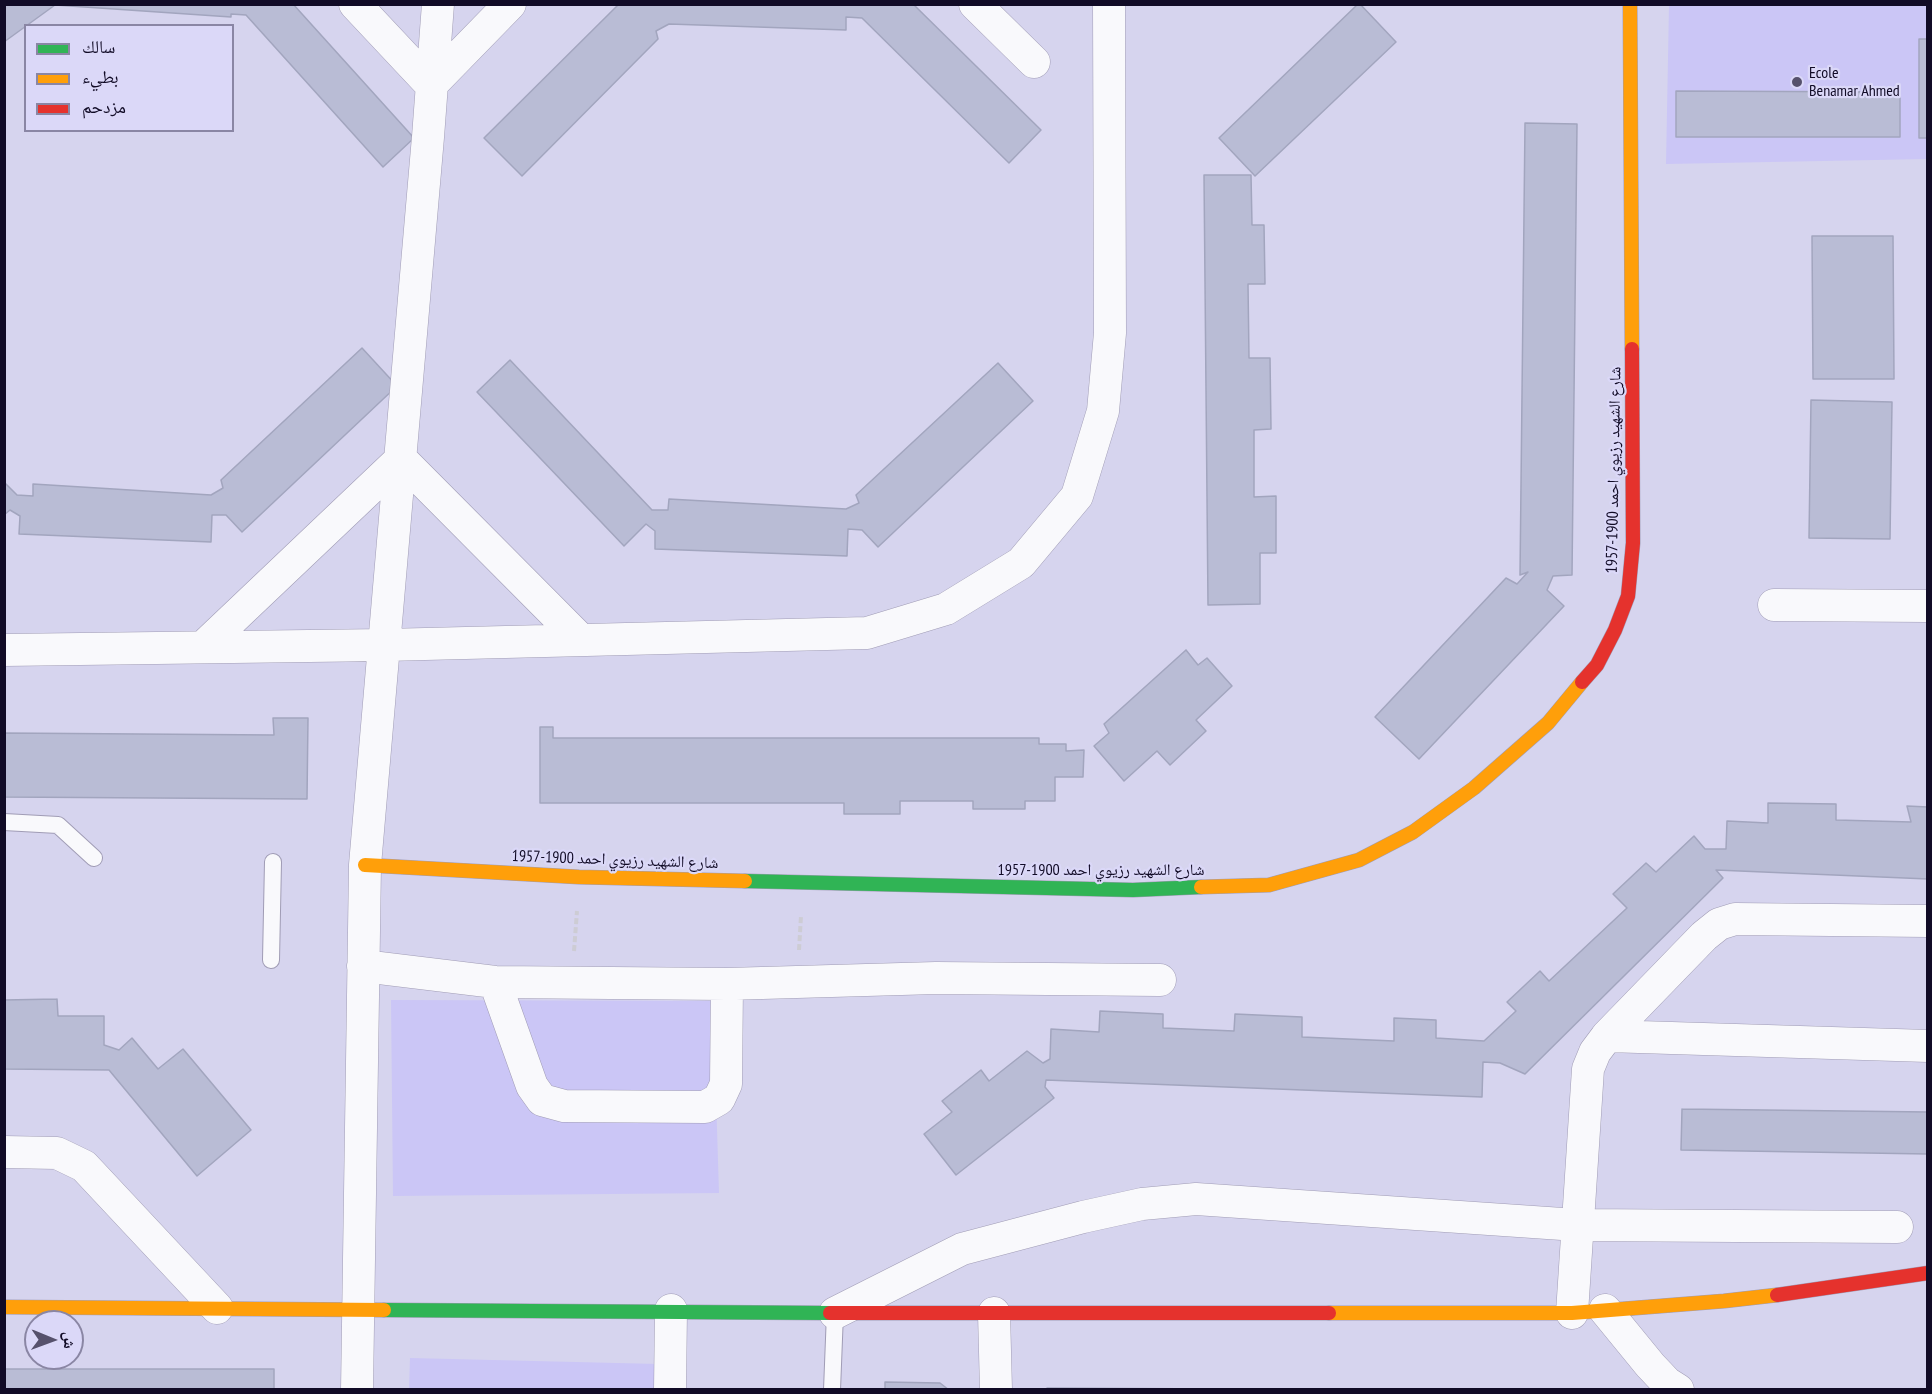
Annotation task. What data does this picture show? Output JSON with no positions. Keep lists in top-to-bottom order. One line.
{"streets":{"street":["شارع الشهيد رزيوي احمد 1900-1957"]},"places":["Ecole Benamar Ahmed"],"legend":["سالك","بطيء","مزدحم"],"north":"right"}
